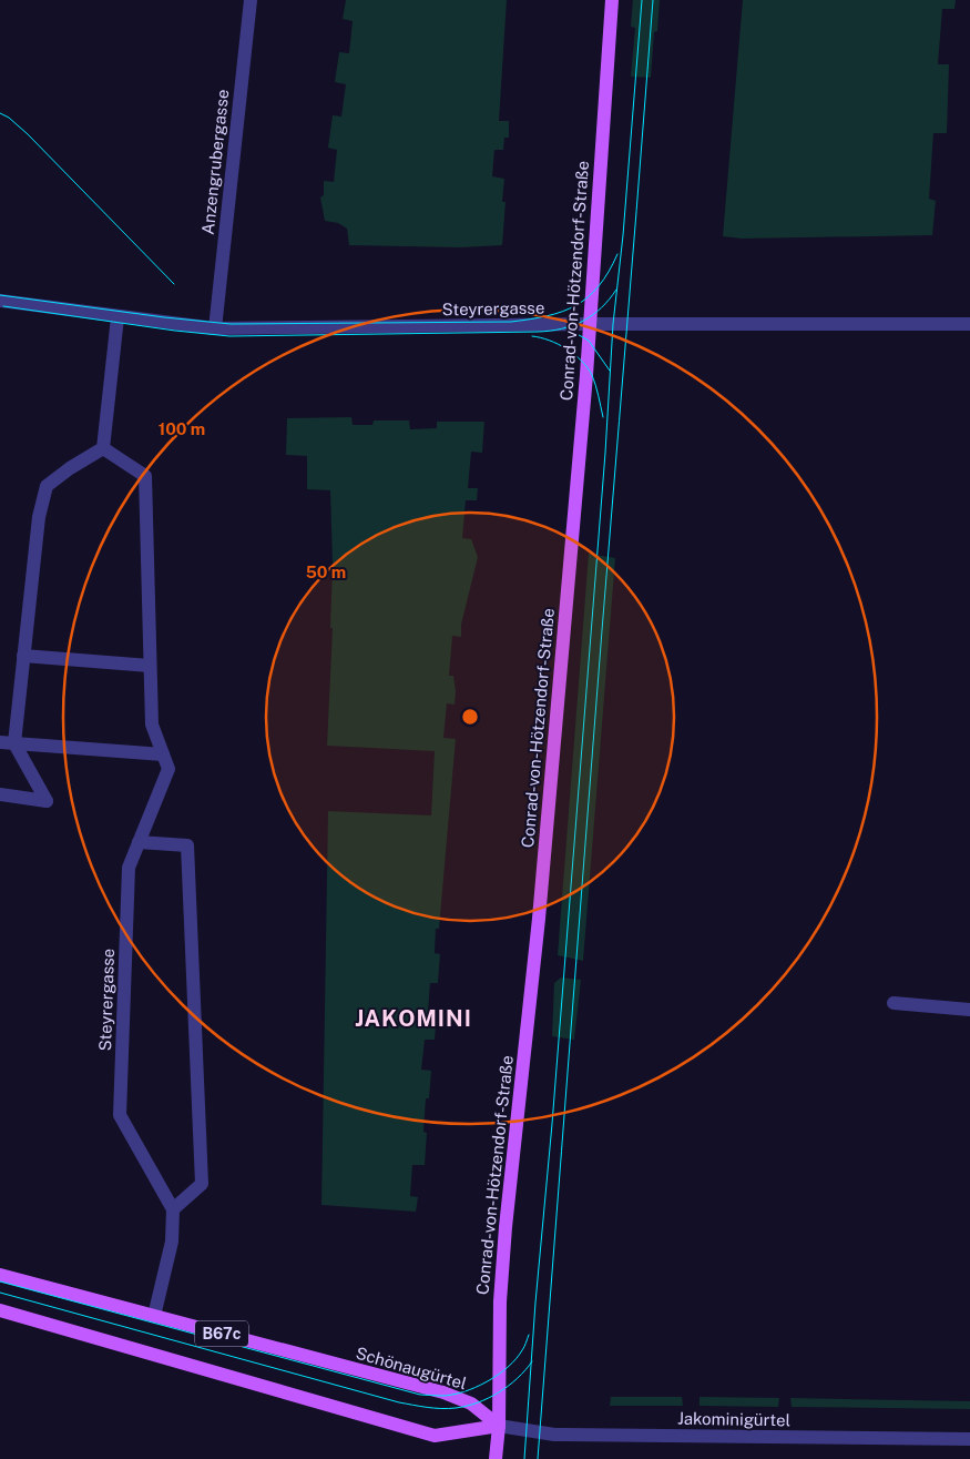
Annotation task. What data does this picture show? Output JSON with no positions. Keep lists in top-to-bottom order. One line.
{"streets":{"main road":["Conrad-von-Hötzendorf-Straße","B67c","Schönaugürtel"],"street":["Anzengrubergasse","Steyrergasse","Jakominigürtel"]},"crossings":[["Anzengrubergasse","Steyrergasse"],["Conrad-von-Hötzendorf-Straße","Steyrergasse"],["Conrad-von-Hötzendorf-Straße","B67c"],["Conrad-von-Hötzendorf-Straße","Schönaugürtel"],["Conrad-von-Hötzendorf-Straße","Jakominigürtel"],["B67c","Schönaugürtel"],["B67c","Jakominigürtel"],["Schönaugürtel","Jakominigürtel"]],"districts":["JAKOMINI"],"rings":["100 m","50 m"]}
